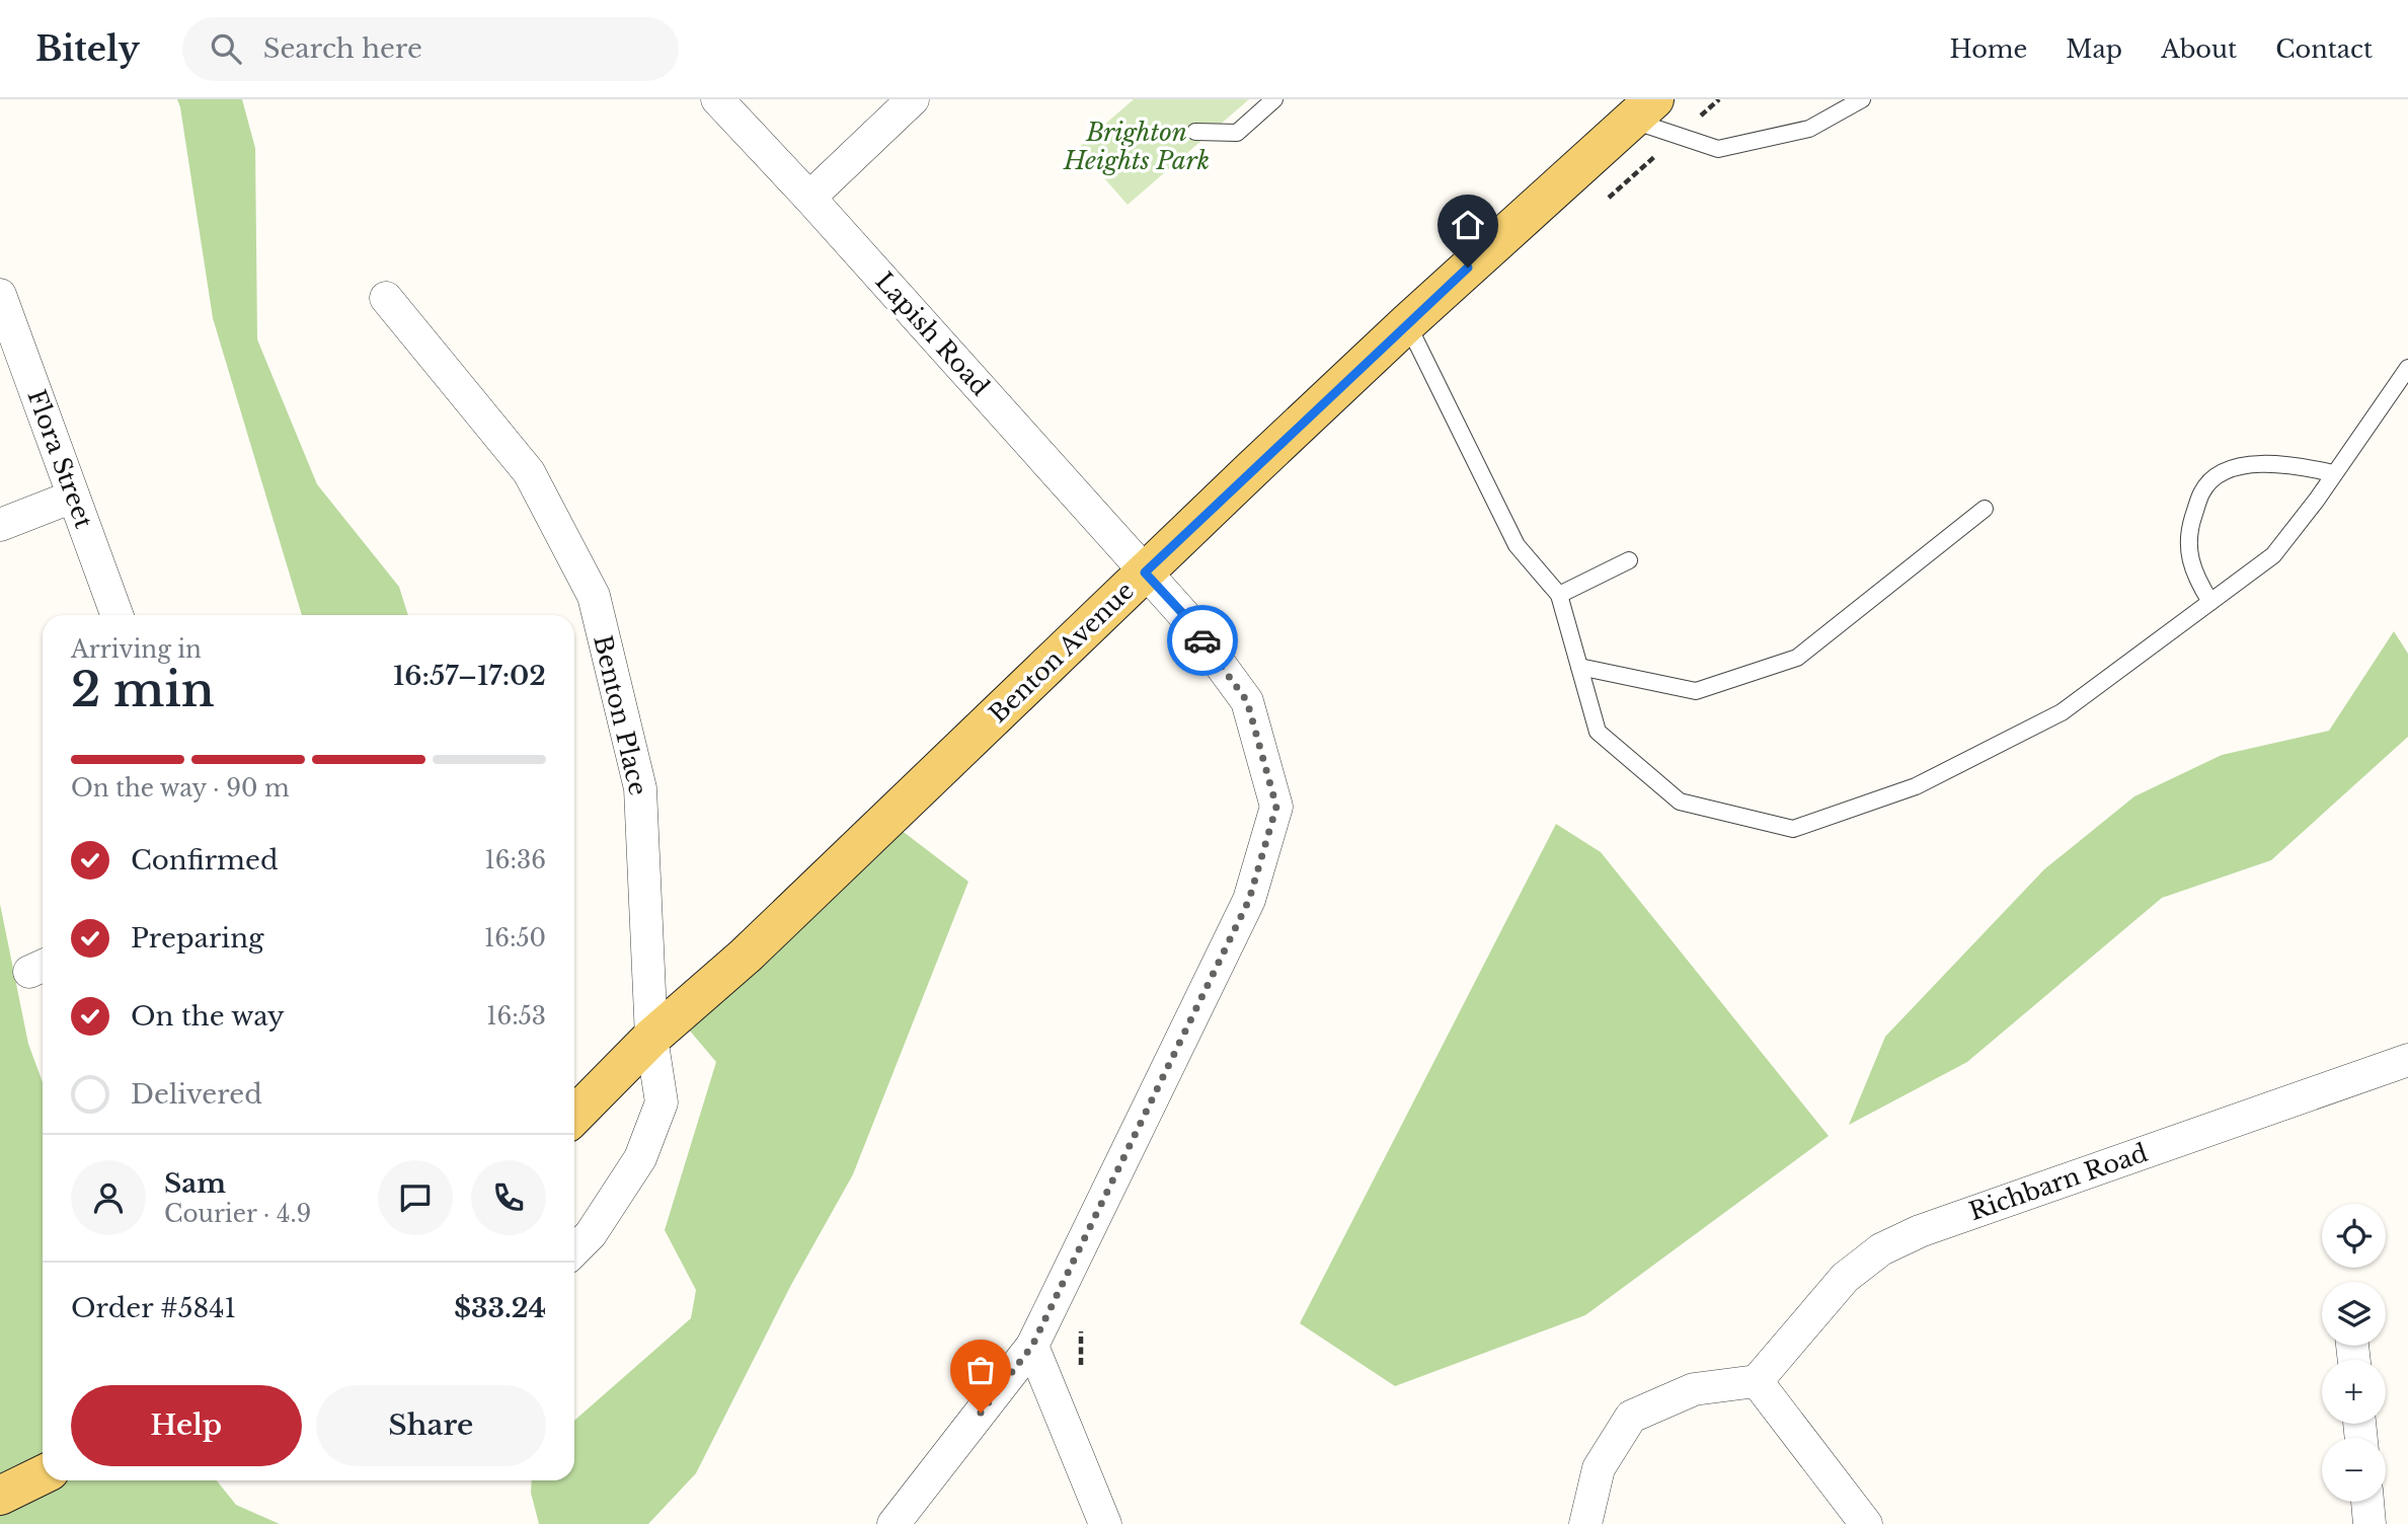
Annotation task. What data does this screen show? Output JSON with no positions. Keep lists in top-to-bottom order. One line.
{"streets":{"main road":["Benton Avenue"],"street":["Lapish Road","Flora Street","Benton Place","Richbarn Road"]},"crossings":[["Lapish Road","Benton Avenue"],["Benton Avenue","Benton Place"]],"parks":["Brighton Heights Park"],"page":{"header":"Bitely","search":"Search here","nav":["Home","Map","About","Contact"],"heading":["2 min","Arriving in","16:57–17:02"],"panel":["Sam","Courier · 4.9","Order #5841","$33.24"],"bar":"On the way · 90 m","list":[["Confirmed","16:36"],["Preparing","16:50"],["On the way","16:53"],"Delivered"],"map_buttons":["+","−"],"buttons":["Help","Share"]}}
